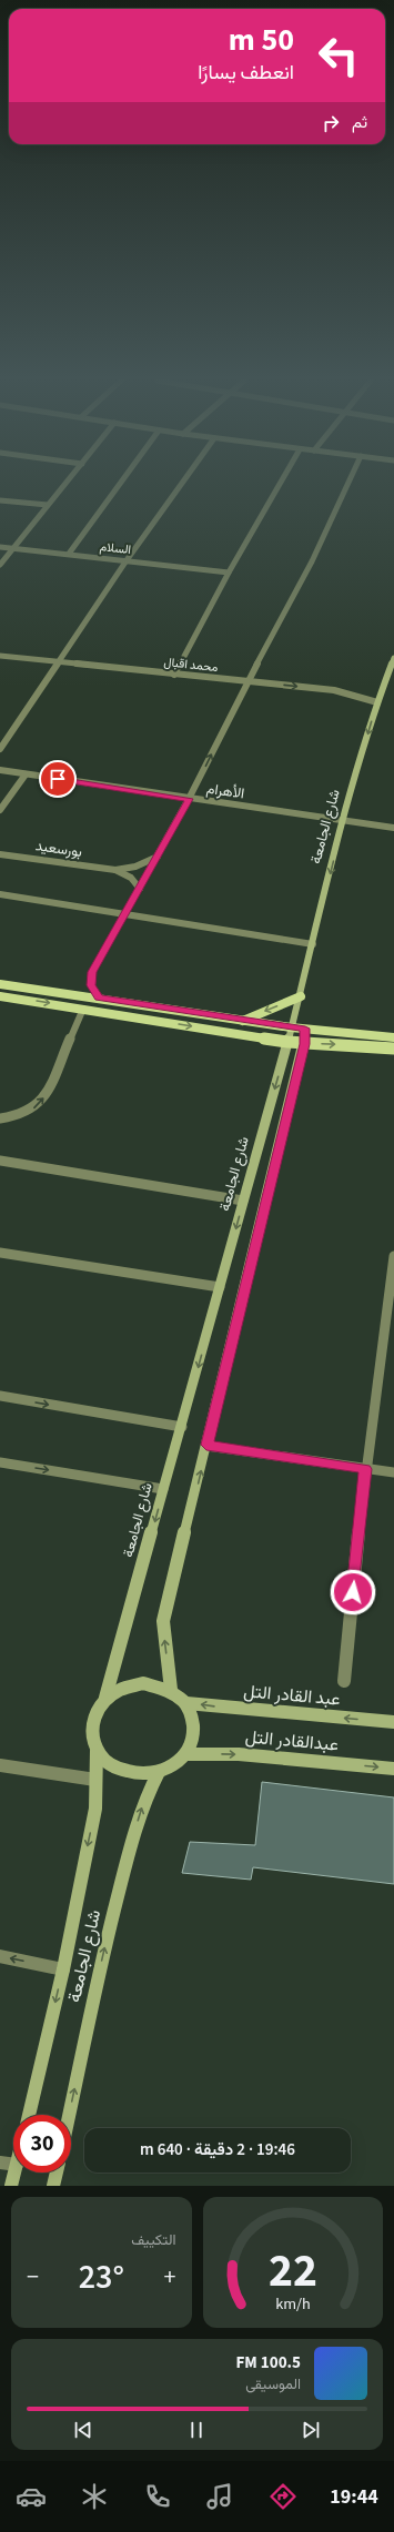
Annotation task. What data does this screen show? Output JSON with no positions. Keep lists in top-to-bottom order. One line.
{"streets":{"main road":["شارع الجامعة","عبد القادر التل","عبدالقادر التل"],"street":["السلام","محمد اقبال","الأهرام","بورسعيد"]},"crossings":[["محمد اقبال","شارع الجامعة"],["الأهرام","شارع الجامعة"],["شارع الجامعة","عبد القادر التل"],["شارع الجامعة","عبدالقادر التل"],["عبد القادر التل","عبدالقادر التل"]],"one_way":["عبد القادر التل","عبدالقادر التل"],"page":{"turn":["50 m","انعطف يسارًا"],"then":"ثم","limit":"30","trip":"19:46 · 2 دقيقة · 640 m","tile":"التكييف","heat":["−","23°","+"],"song":["100.5 FM","الموسيقى"],"tabs":"19:44","gauge":["22","km/h"]}}
